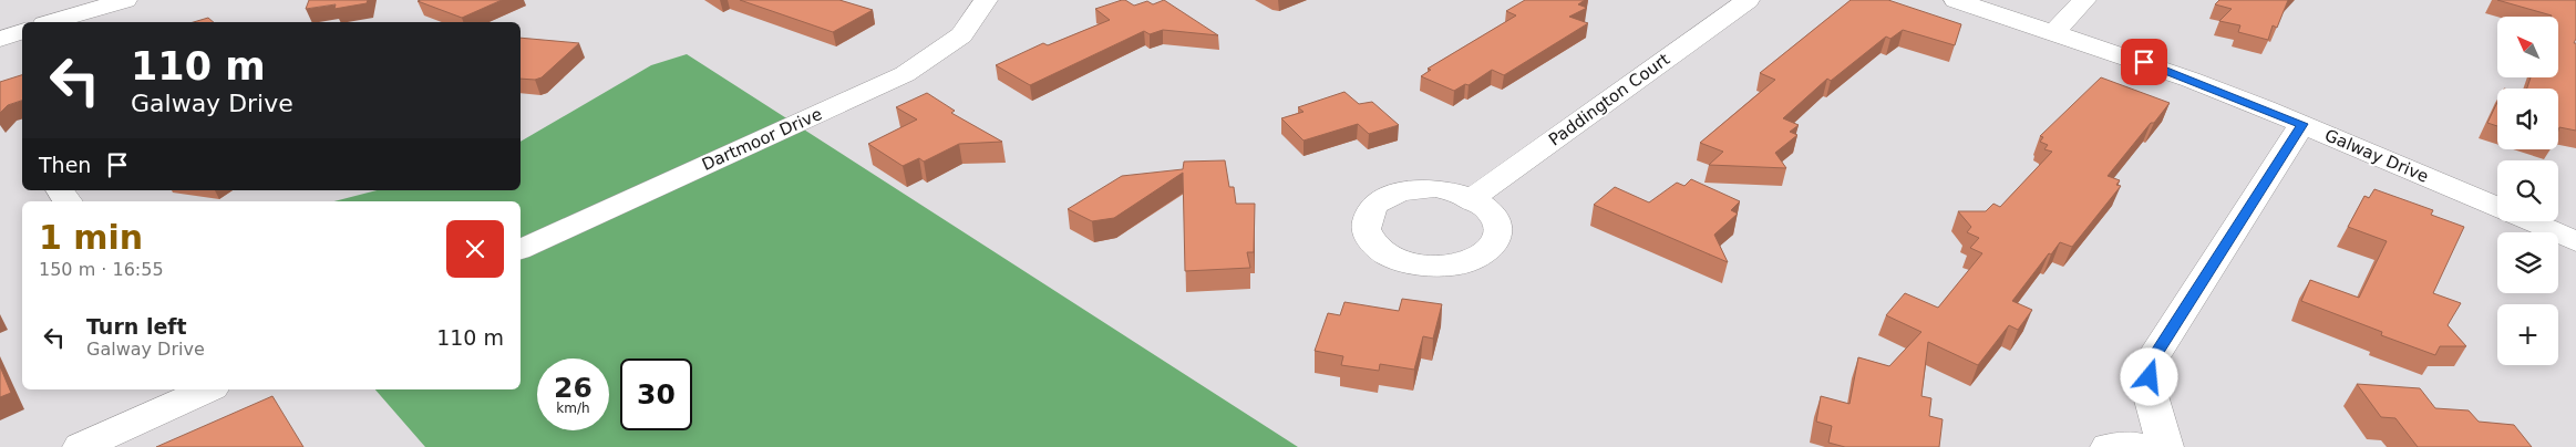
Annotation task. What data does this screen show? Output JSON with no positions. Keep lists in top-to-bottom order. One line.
{"streets":{"street":["Paddington Court","Dartmoor Drive","Galway Drive"]},"north":"top left","page":{"map_buttons":"+","turn":["110 m","Galway Drive"],"then":"Then","heading":["1 min","150 m · 16:55"],"list":[{"name":"Turn left","note":"Galway Drive","value":"110 m"}],"speed":"26 km/h","limit":"30"}}
